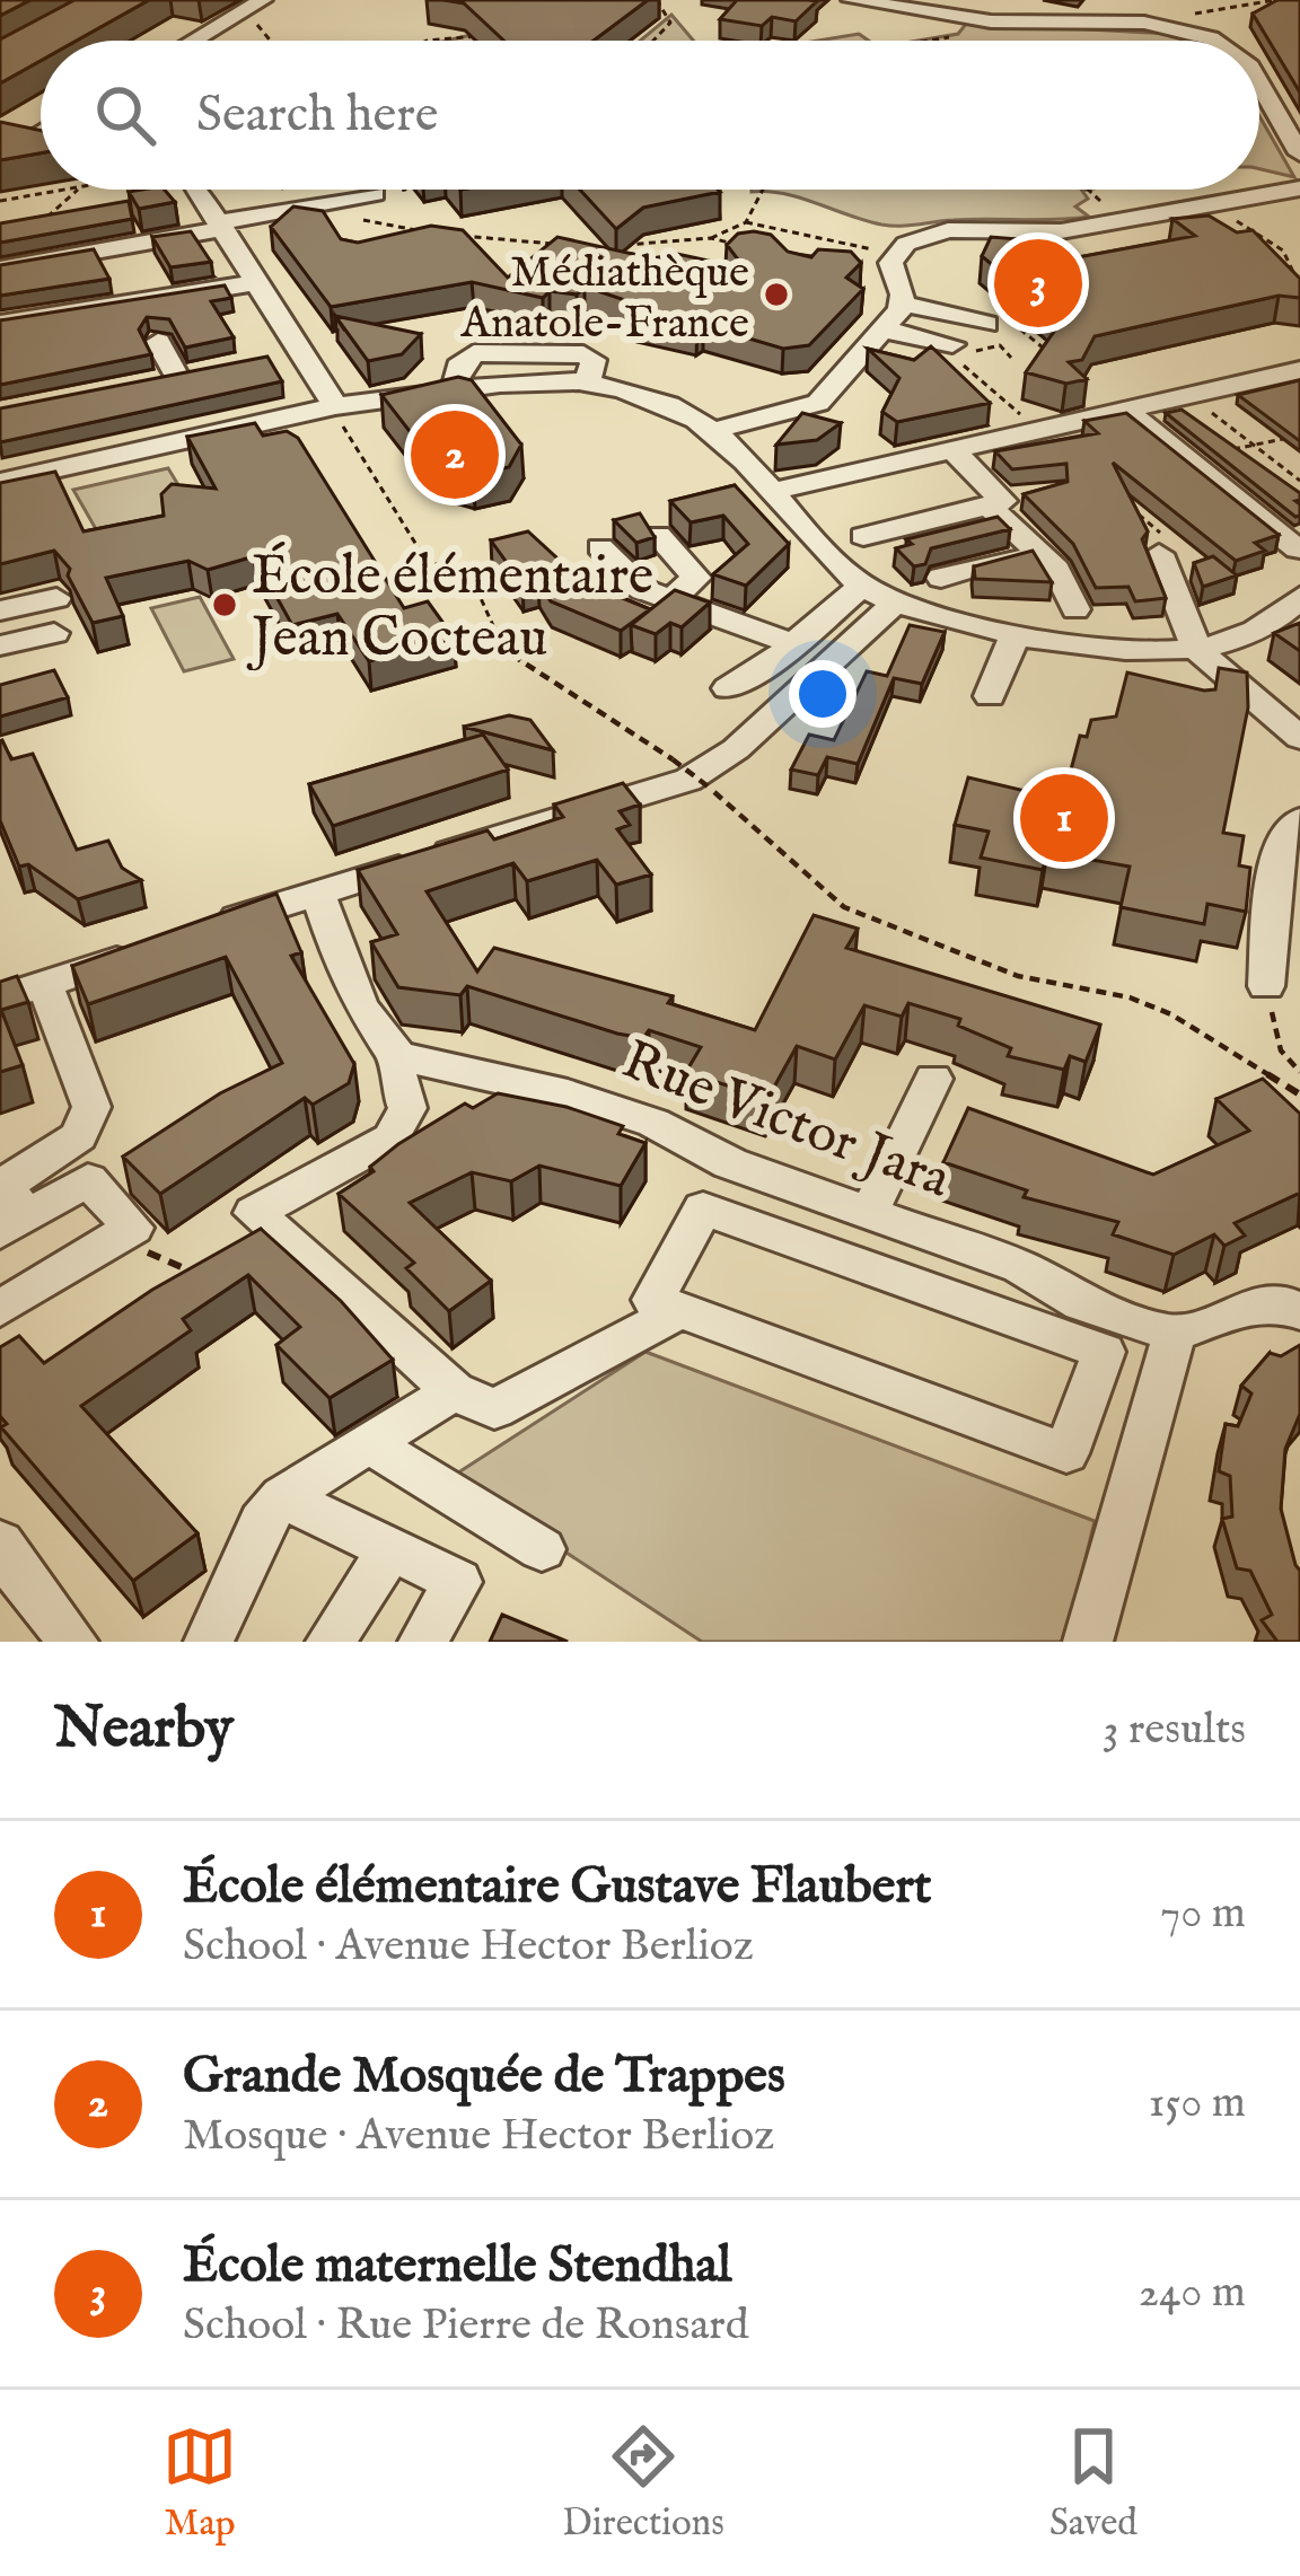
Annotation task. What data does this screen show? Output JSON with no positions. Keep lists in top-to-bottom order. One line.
{"streets":{"street":["Rue Victor Jara"]},"places":["Médiathèque Anatole-France","École élémentaire Jean Cocteau"],"page":{"search":"Search here","pins":["3","2","1"],"heading":["Nearby","3 results"],"list":[{"mark":"1","name":"École élémentaire Gustave Flaubert","note":"School · Avenue Hector Berlioz","value":"70 m"},{"mark":"2","name":"Grande Mosquée de Trappes","note":"Mosque · Avenue Hector Berlioz","value":"150 m"},{"mark":"3","name":"École maternelle Stendhal","note":"School · Rue Pierre de Ronsard","value":"240 m"}],"nav":["Map","Directions","Saved"]}}
